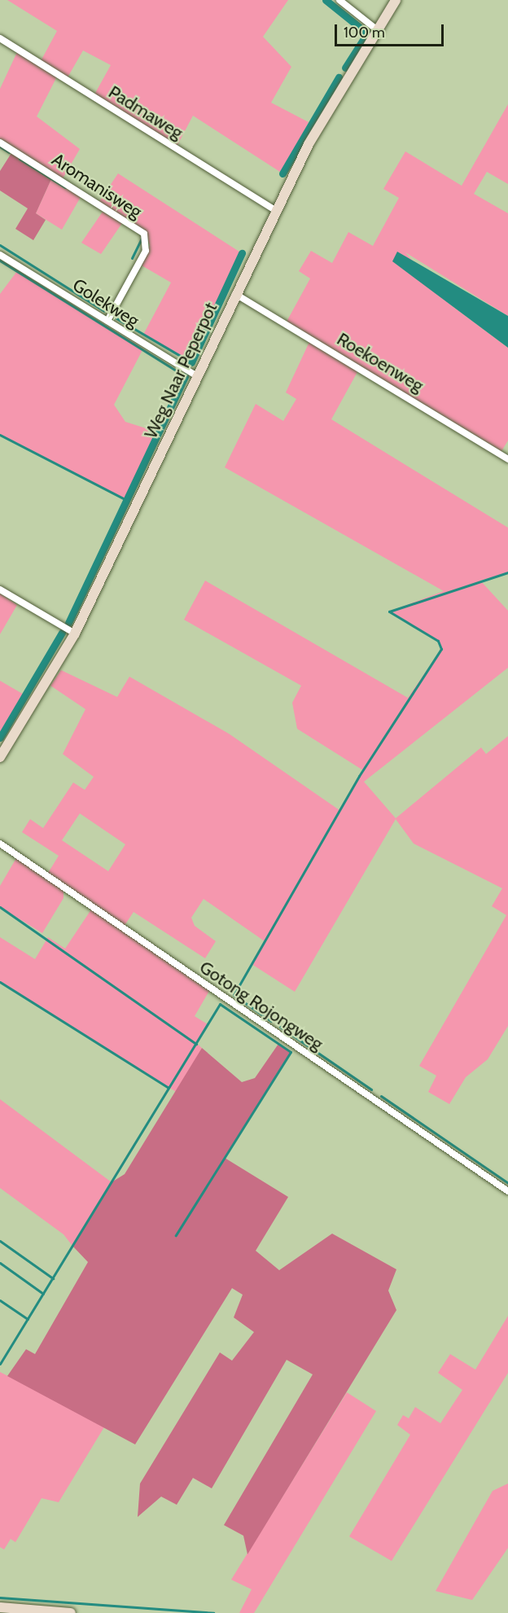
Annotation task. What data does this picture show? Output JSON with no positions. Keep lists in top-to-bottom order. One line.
{"streets":{"street":["Padmaweg","Aromanisweg","Golekweg","Roekoenweg","Weg Naar Peperpot","Gotong Rojongweg"]},"crossings":[["Padmaweg","Weg Naar Peperpot"],["Aromanisweg","Golekweg"],["Golekweg","Weg Naar Peperpot"],["Roekoenweg","Weg Naar Peperpot"]],"scale_bar":"100 m"}
